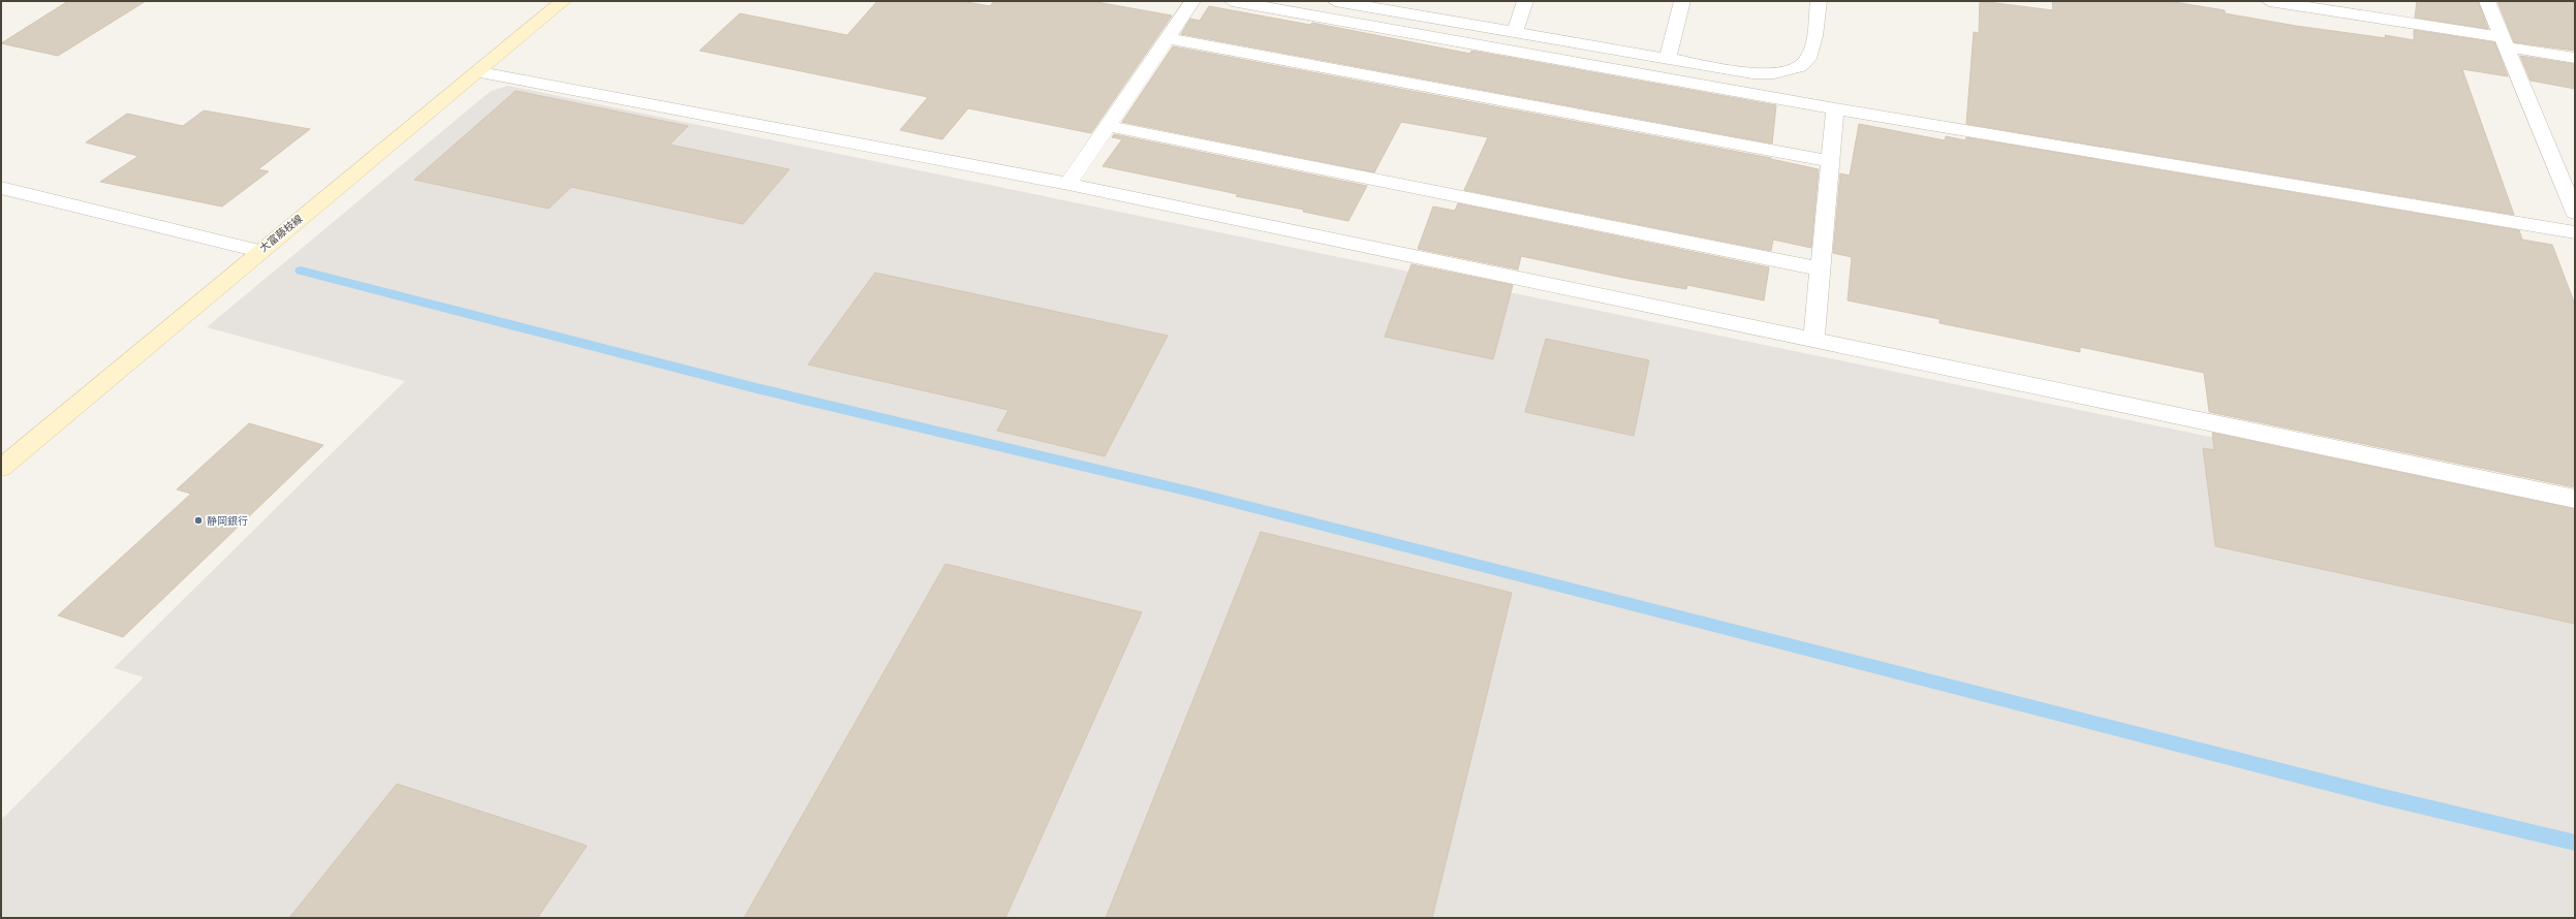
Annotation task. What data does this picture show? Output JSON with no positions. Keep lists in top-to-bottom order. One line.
{"streets":{"main road":["大富藤枝線"]},"places":["静岡銀行"]}
